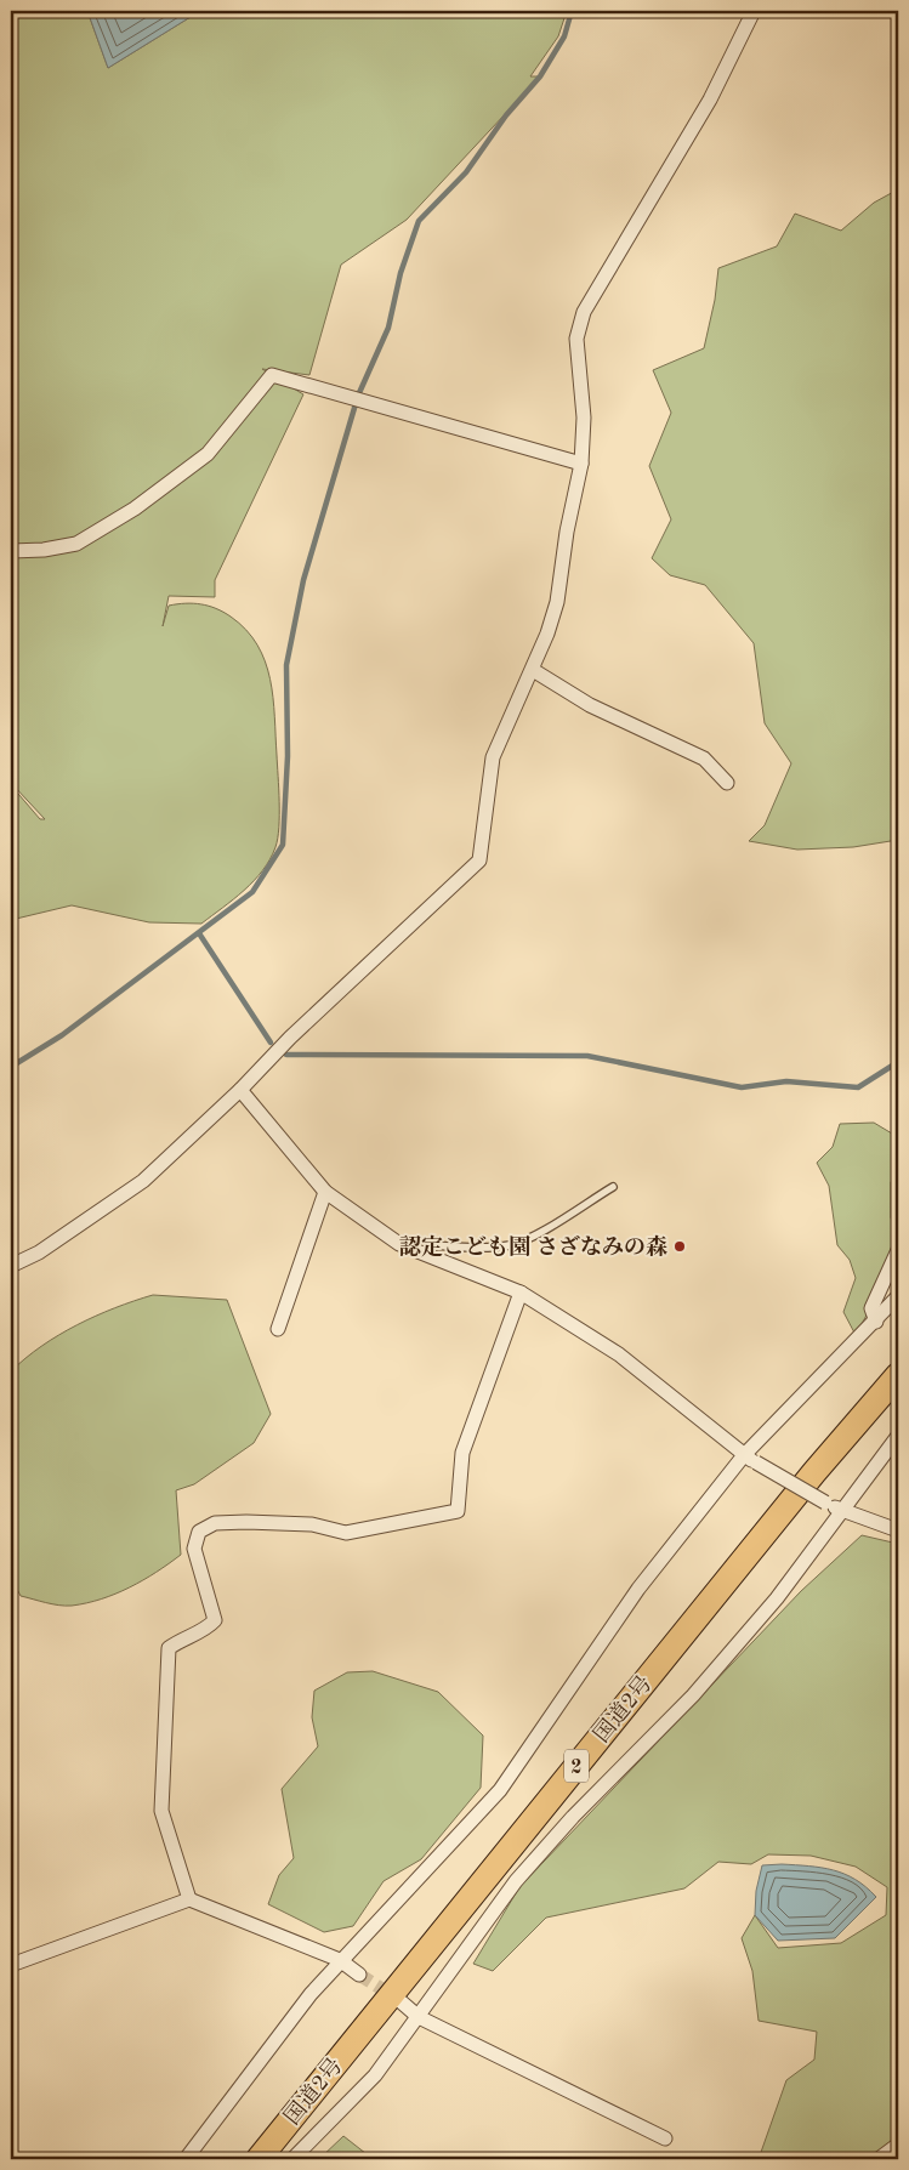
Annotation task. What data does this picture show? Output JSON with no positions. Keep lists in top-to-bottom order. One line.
{"streets":{"highway":["国道2号","2"]},"places":["認定こども園 さざなみの森"]}
